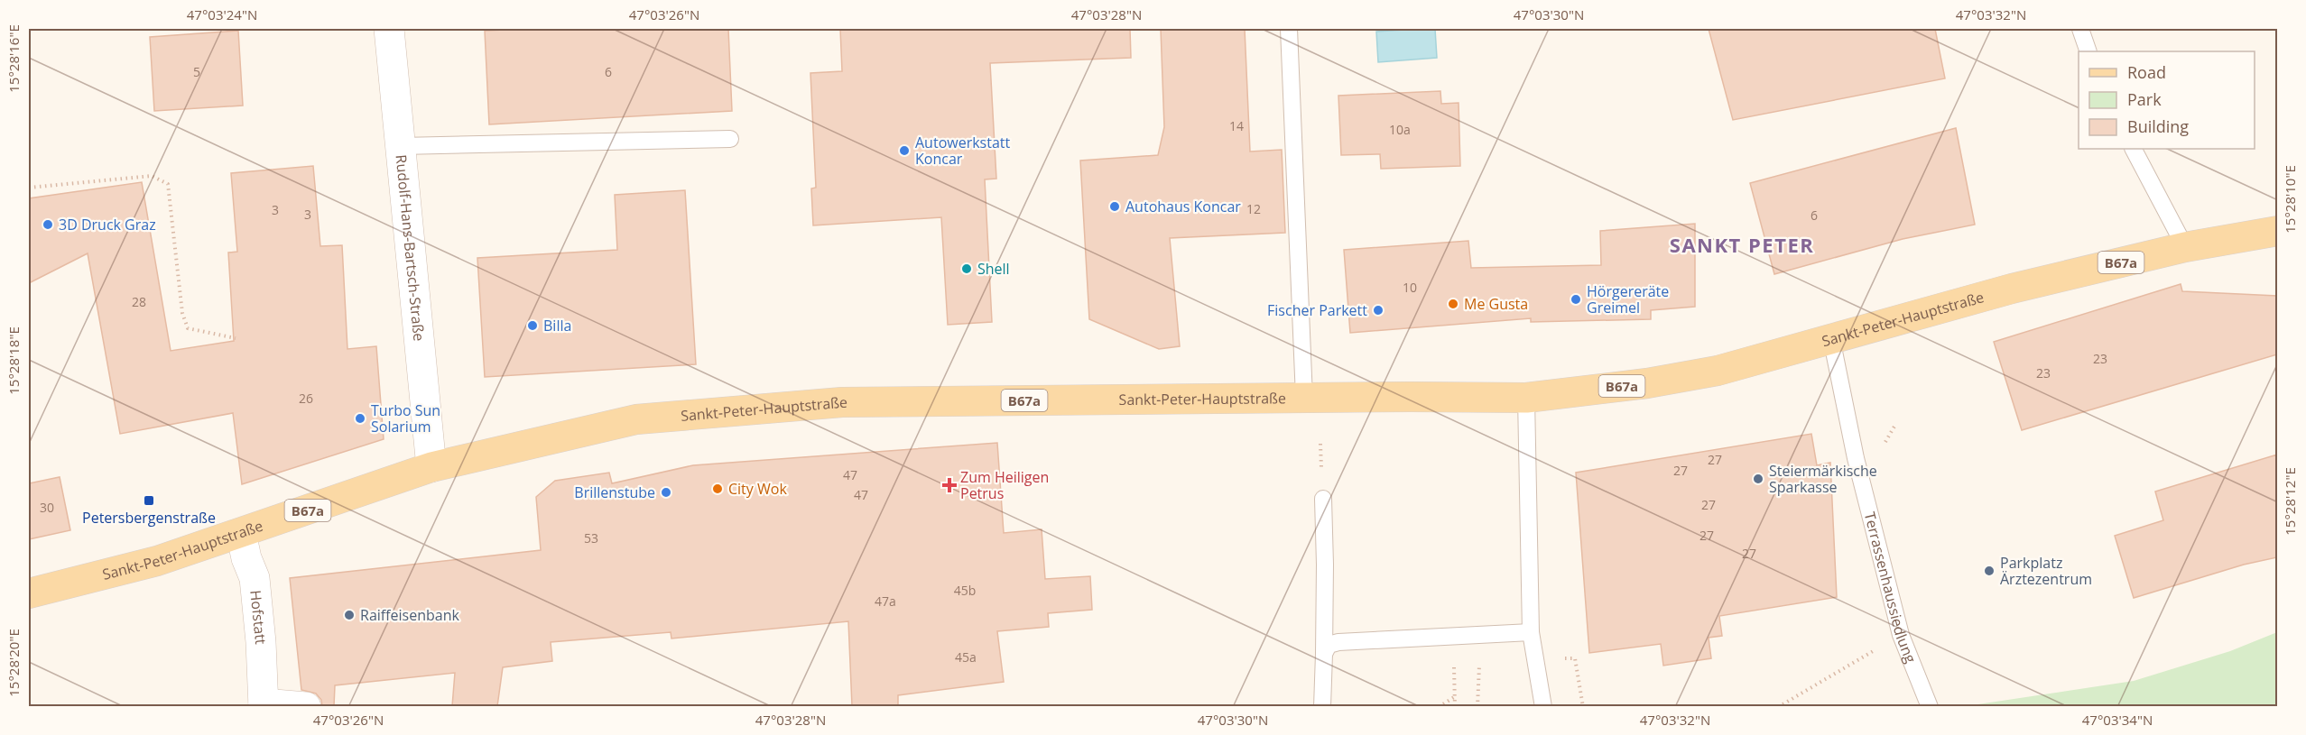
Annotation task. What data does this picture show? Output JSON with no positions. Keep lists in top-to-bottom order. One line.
{"streets":{"main road":["B67a","Sankt-Peter-Hauptstraße"],"street":["Rudolf-Hans-Bartsch-Straße","Hofstatt"],"lane":["Terrassenhaussiedlung"]},"crossings":[["Rudolf-Hans-Bartsch-Straße","Sankt-Peter-Hauptstraße"],["Sankt-Peter-Hauptstraße","Terrassenhaussiedlung"],["Sankt-Peter-Hauptstraße","Hofstatt"]],"districts":["SANKT PETER"],"places":{"other":["Autowerkstatt Koncar","Autohaus Koncar","3D Druck Graz","Shell","Hörgereräte Greimel","Me Gusta","Fischer Parkett","Billa","Turbo Sun Solarium","Steiermärkische Sparkasse","City Wok","Brillenstube","Parkplatz Ärztezentrum","Raiffeisenbank"],"health":["Zum Heiligen Petrus"],"transit":["Petersbergenstraße"]},"house_numbers":["5","6","14","10a","12","3","3","6","10","28","23","23","26","27","27","47","47","27","30","27","53","27","45b","47a","45a"],"legend":["Road","Park","Building"],"coordinates":["47°03'24\"N","47°03'26\"N","47°03'28\"N","47°03'30\"N","47°03'32\"N","15°28'16\"E","15°28'10\"E","15°28'18\"E","15°28'12\"E","15°28'20\"E","47°03'34\"N"]}
